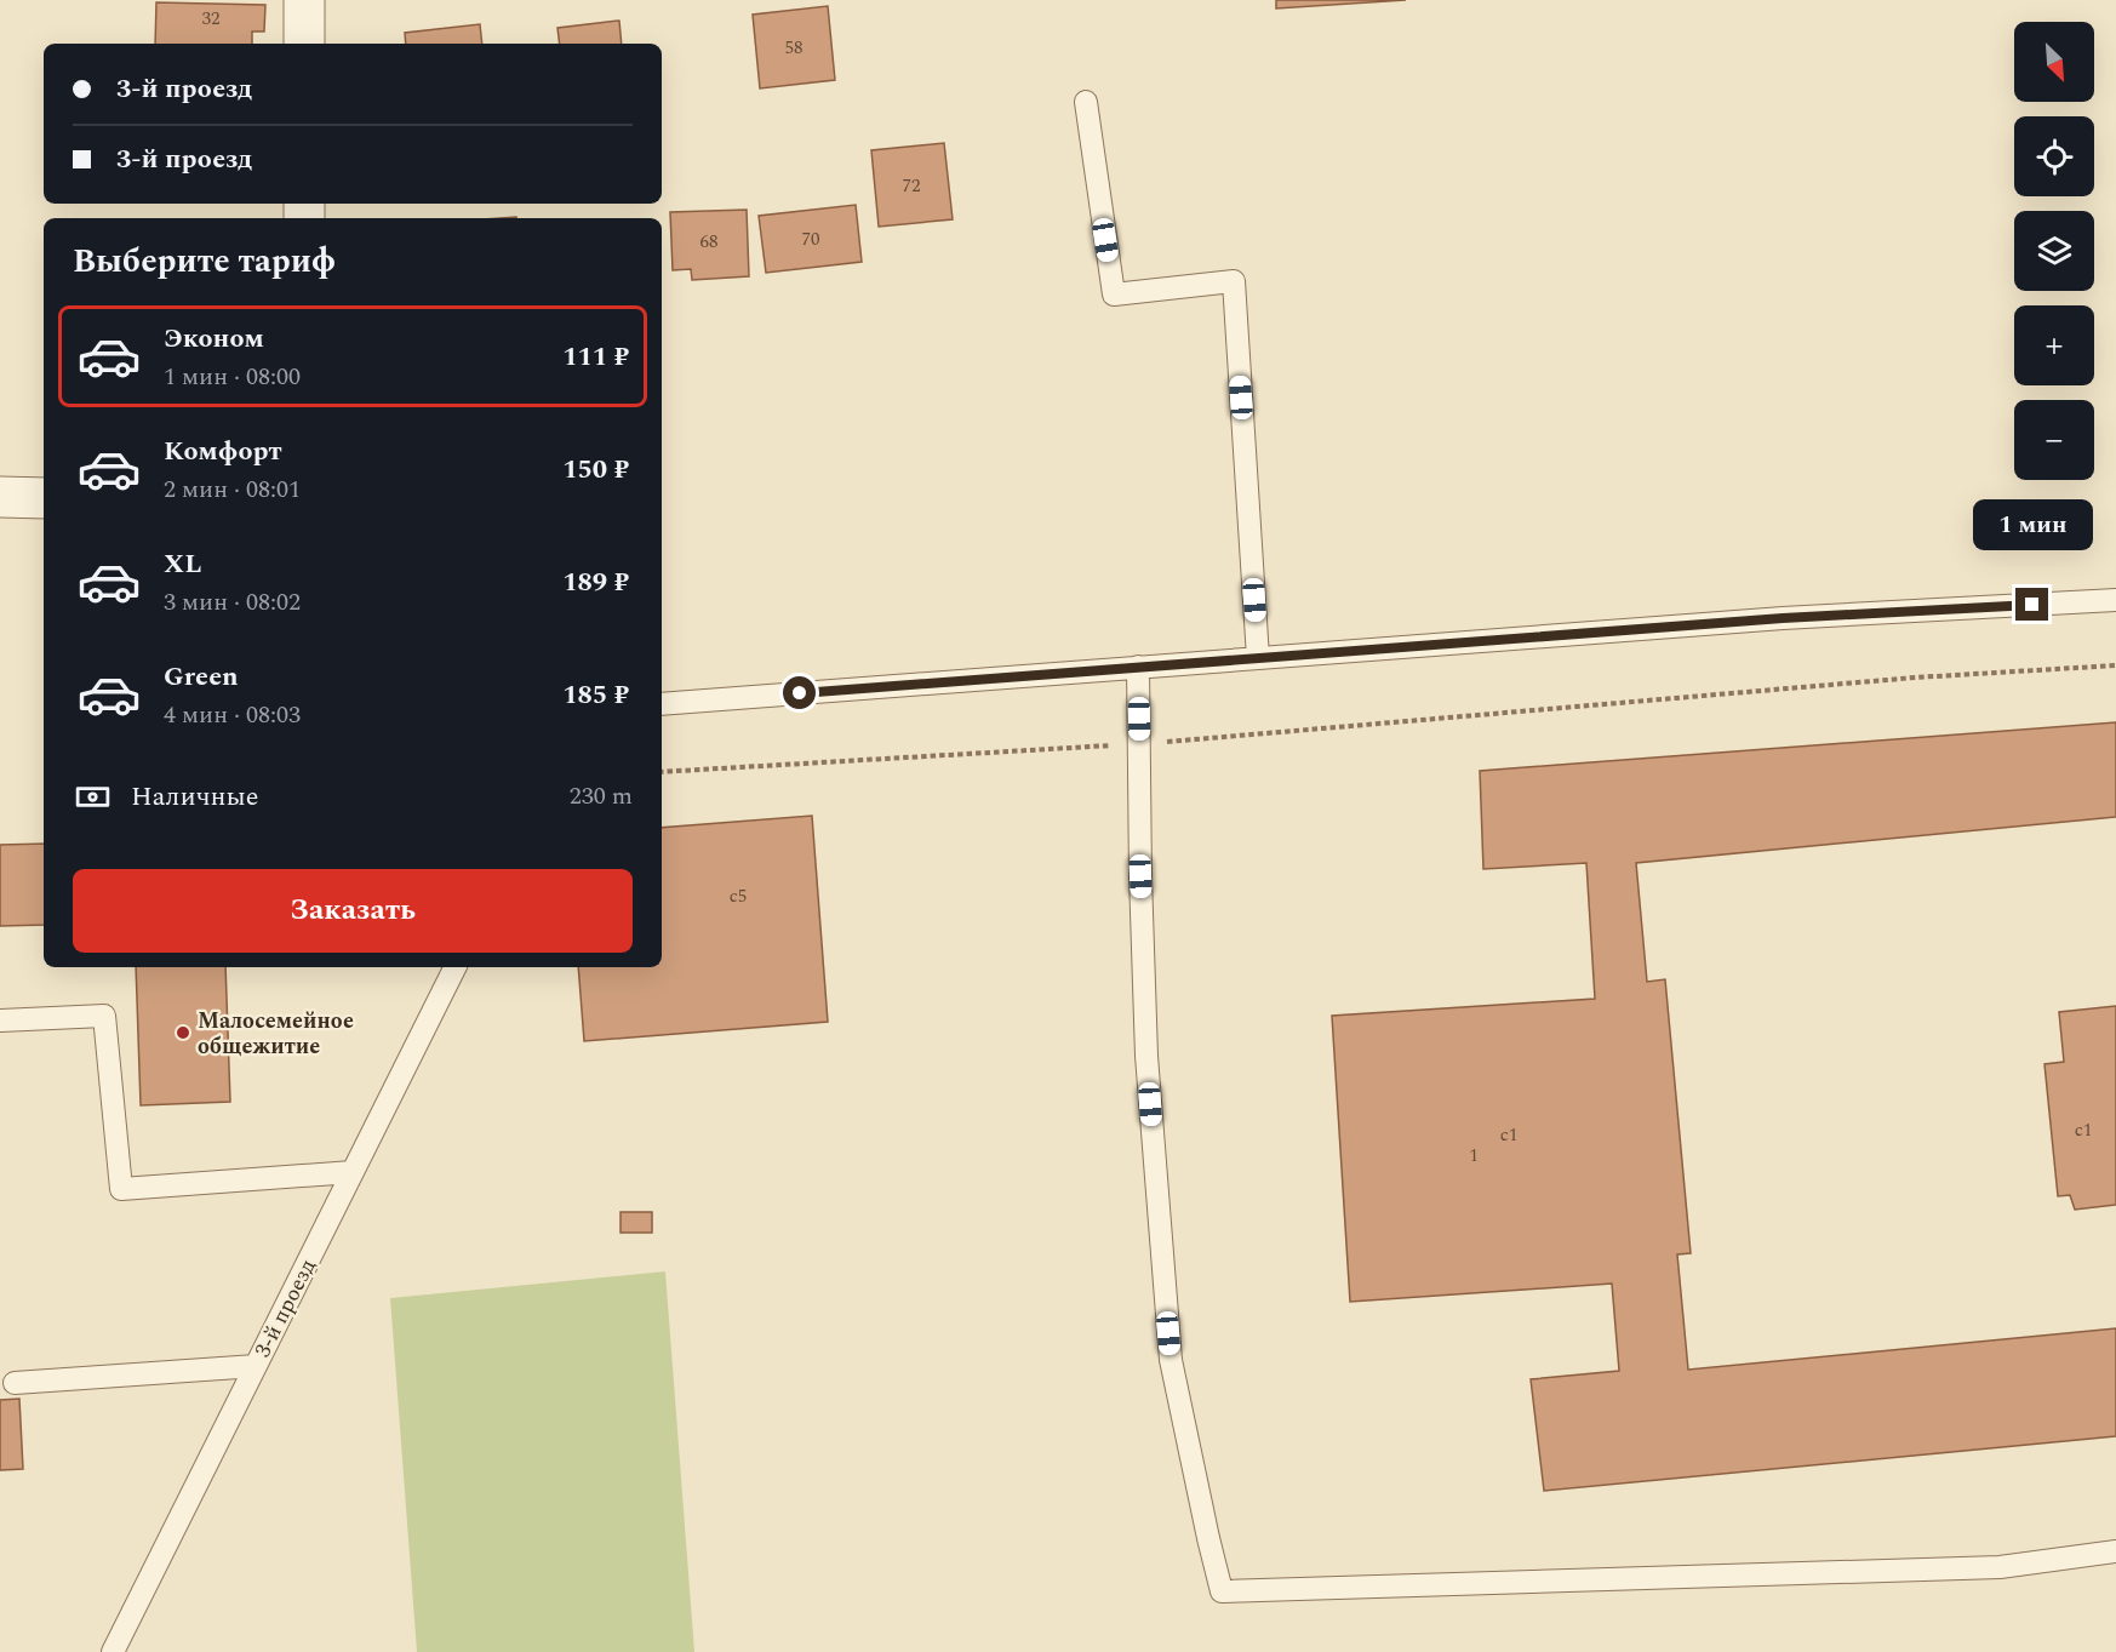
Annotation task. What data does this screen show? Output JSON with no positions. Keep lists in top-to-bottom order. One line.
{"streets":{"lane":["3-й проезд"]},"places":["Малосемейное общежитие"],"house_numbers":["32","58","72","70","68","с5","с1","с1","1"],"north":"bottom right","page":{"map_buttons":["+","−"],"banner":["3-й проезд","3-й проезд"],"heading":"Выберите тариф","list":[{"name":"Эконом","note":"1 мин · 08:00","value":"111 ₽"},{"name":"Комфорт","note":"2 мин · 08:01","value":"150 ₽"},{"name":"XL","note":"3 мин · 08:02","value":"189 ₽"},{"name":"Green","note":"4 мин · 08:03","value":"185 ₽"}],"bubble":"1 мин","pay":["Наличные","230 m"],"buttons":"Заказать"}}
